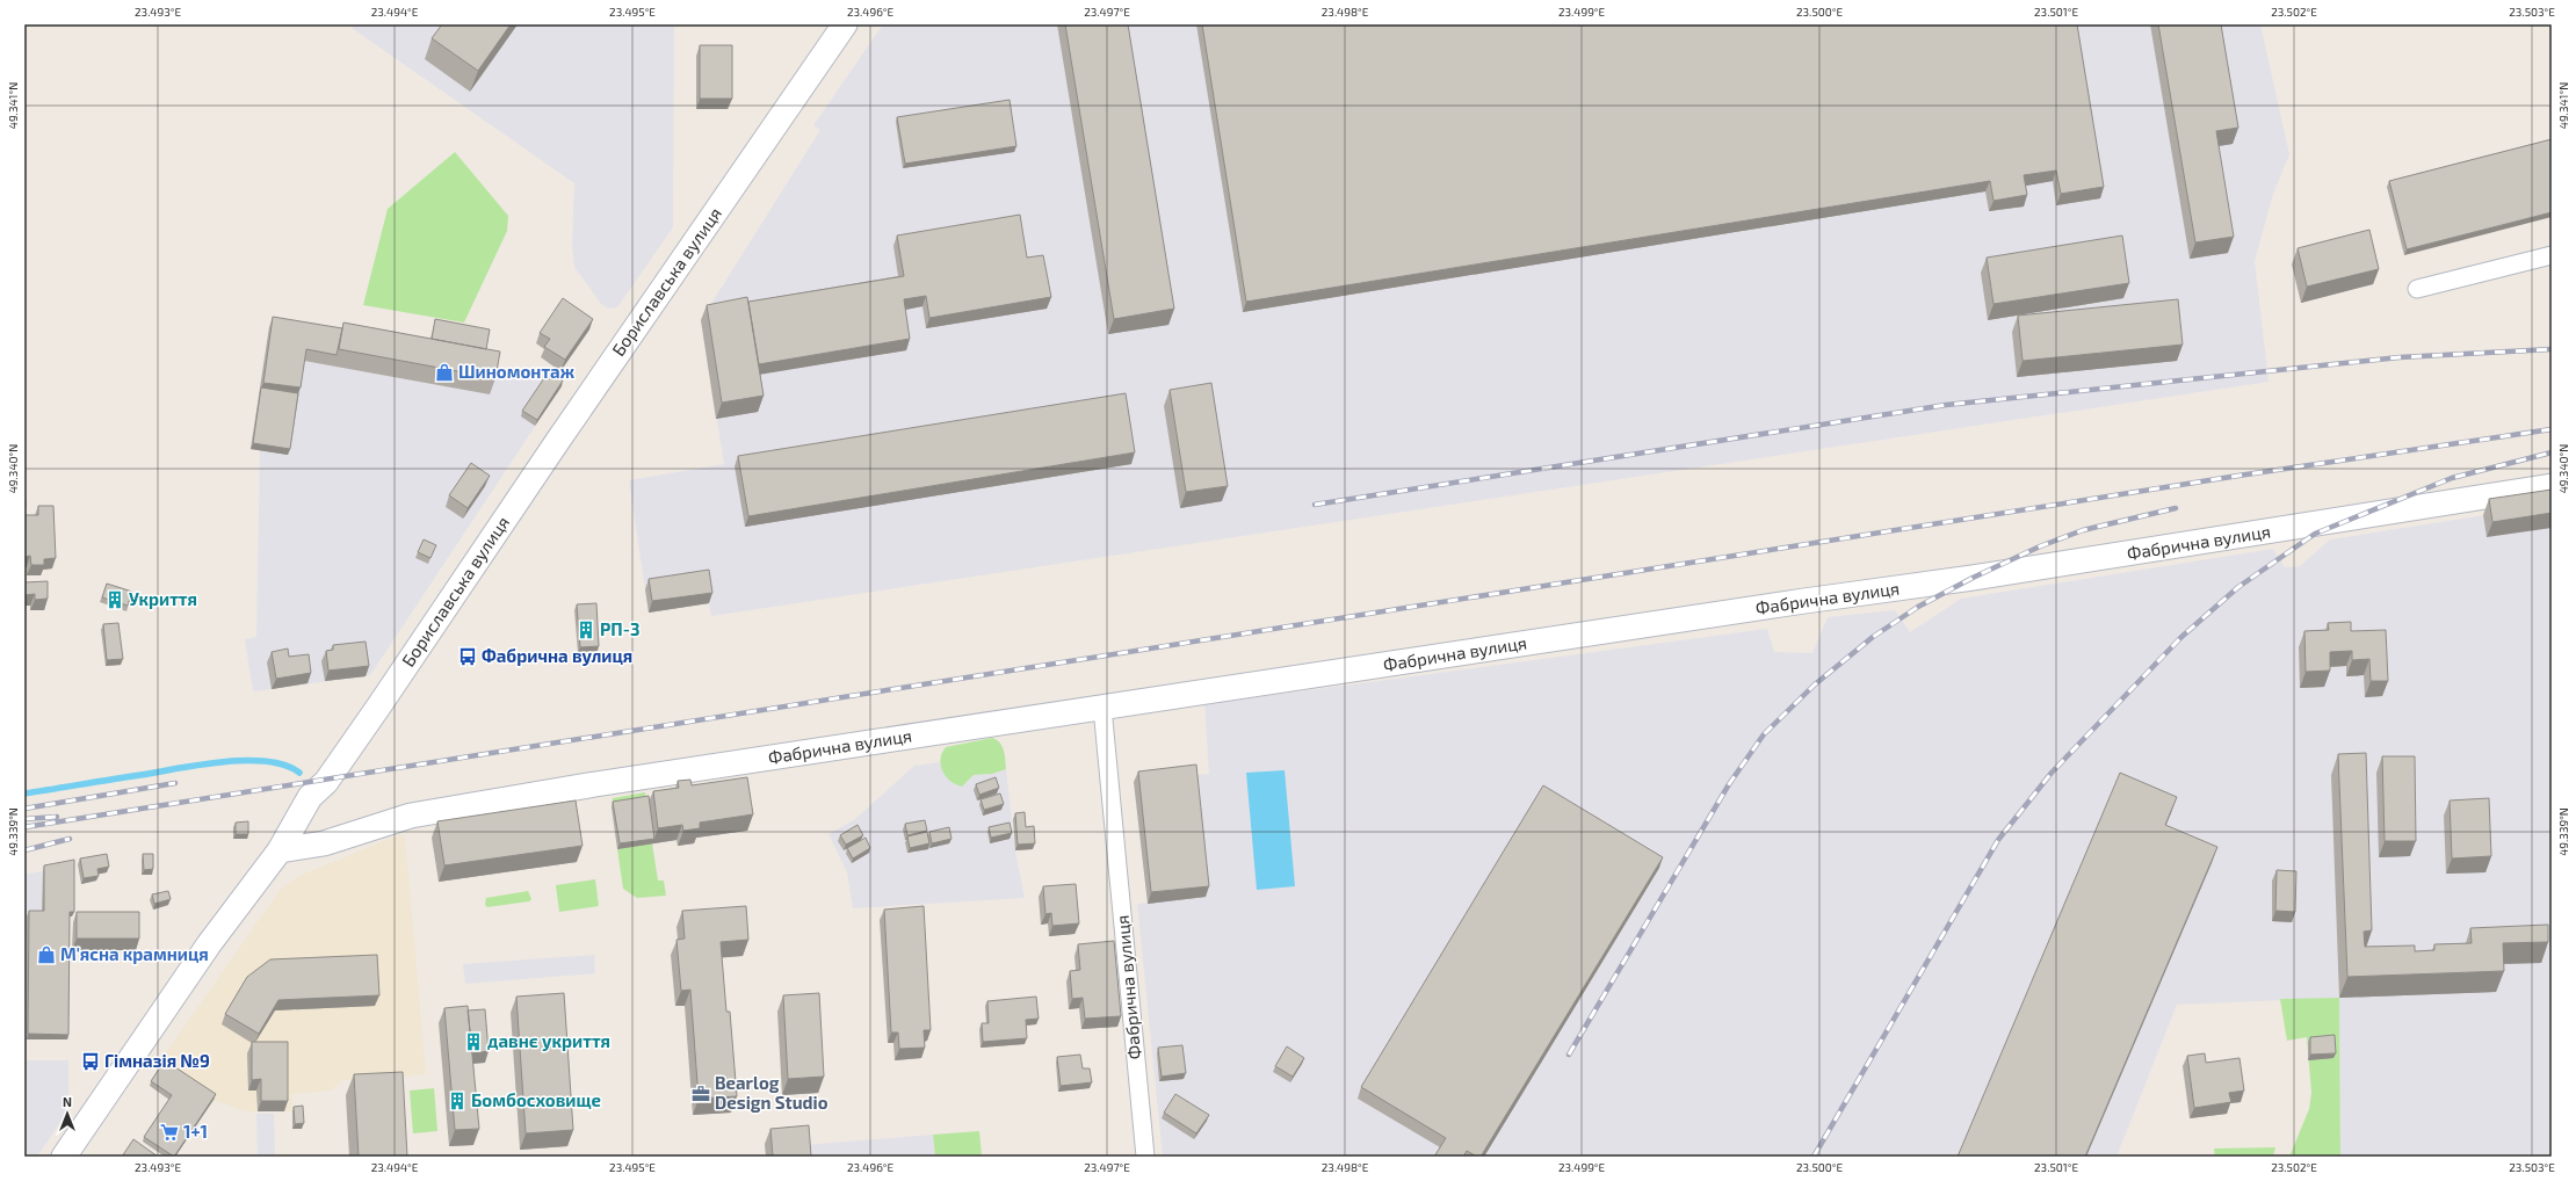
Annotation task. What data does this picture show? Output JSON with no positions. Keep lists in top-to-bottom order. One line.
{"streets":{"street":["Бориславська вулиця","Фабрична вулиця"]},"crossings":[["Бориславська вулиця","Фабрична вулиця"]],"places":{"shop":["Шиномонтаж","М'ясна крамниця"],"building":["Укриття","РП-3","давнє укриття","Бомбосховище"],"bus stop":["Фабрична вулиця","Гімназія №9"],"office":["Bearlog Design Studio"],"supermarket":["1+1"]},"north":"top","coordinates":["23.493°E","23.494°E","23.495°E","23.496°E","23.497°E","23.498°E","23.499°E","23.500°E","23.501°E","23.502°E","23.503°E","49.341°N","49.340°N","49.339°N"]}
